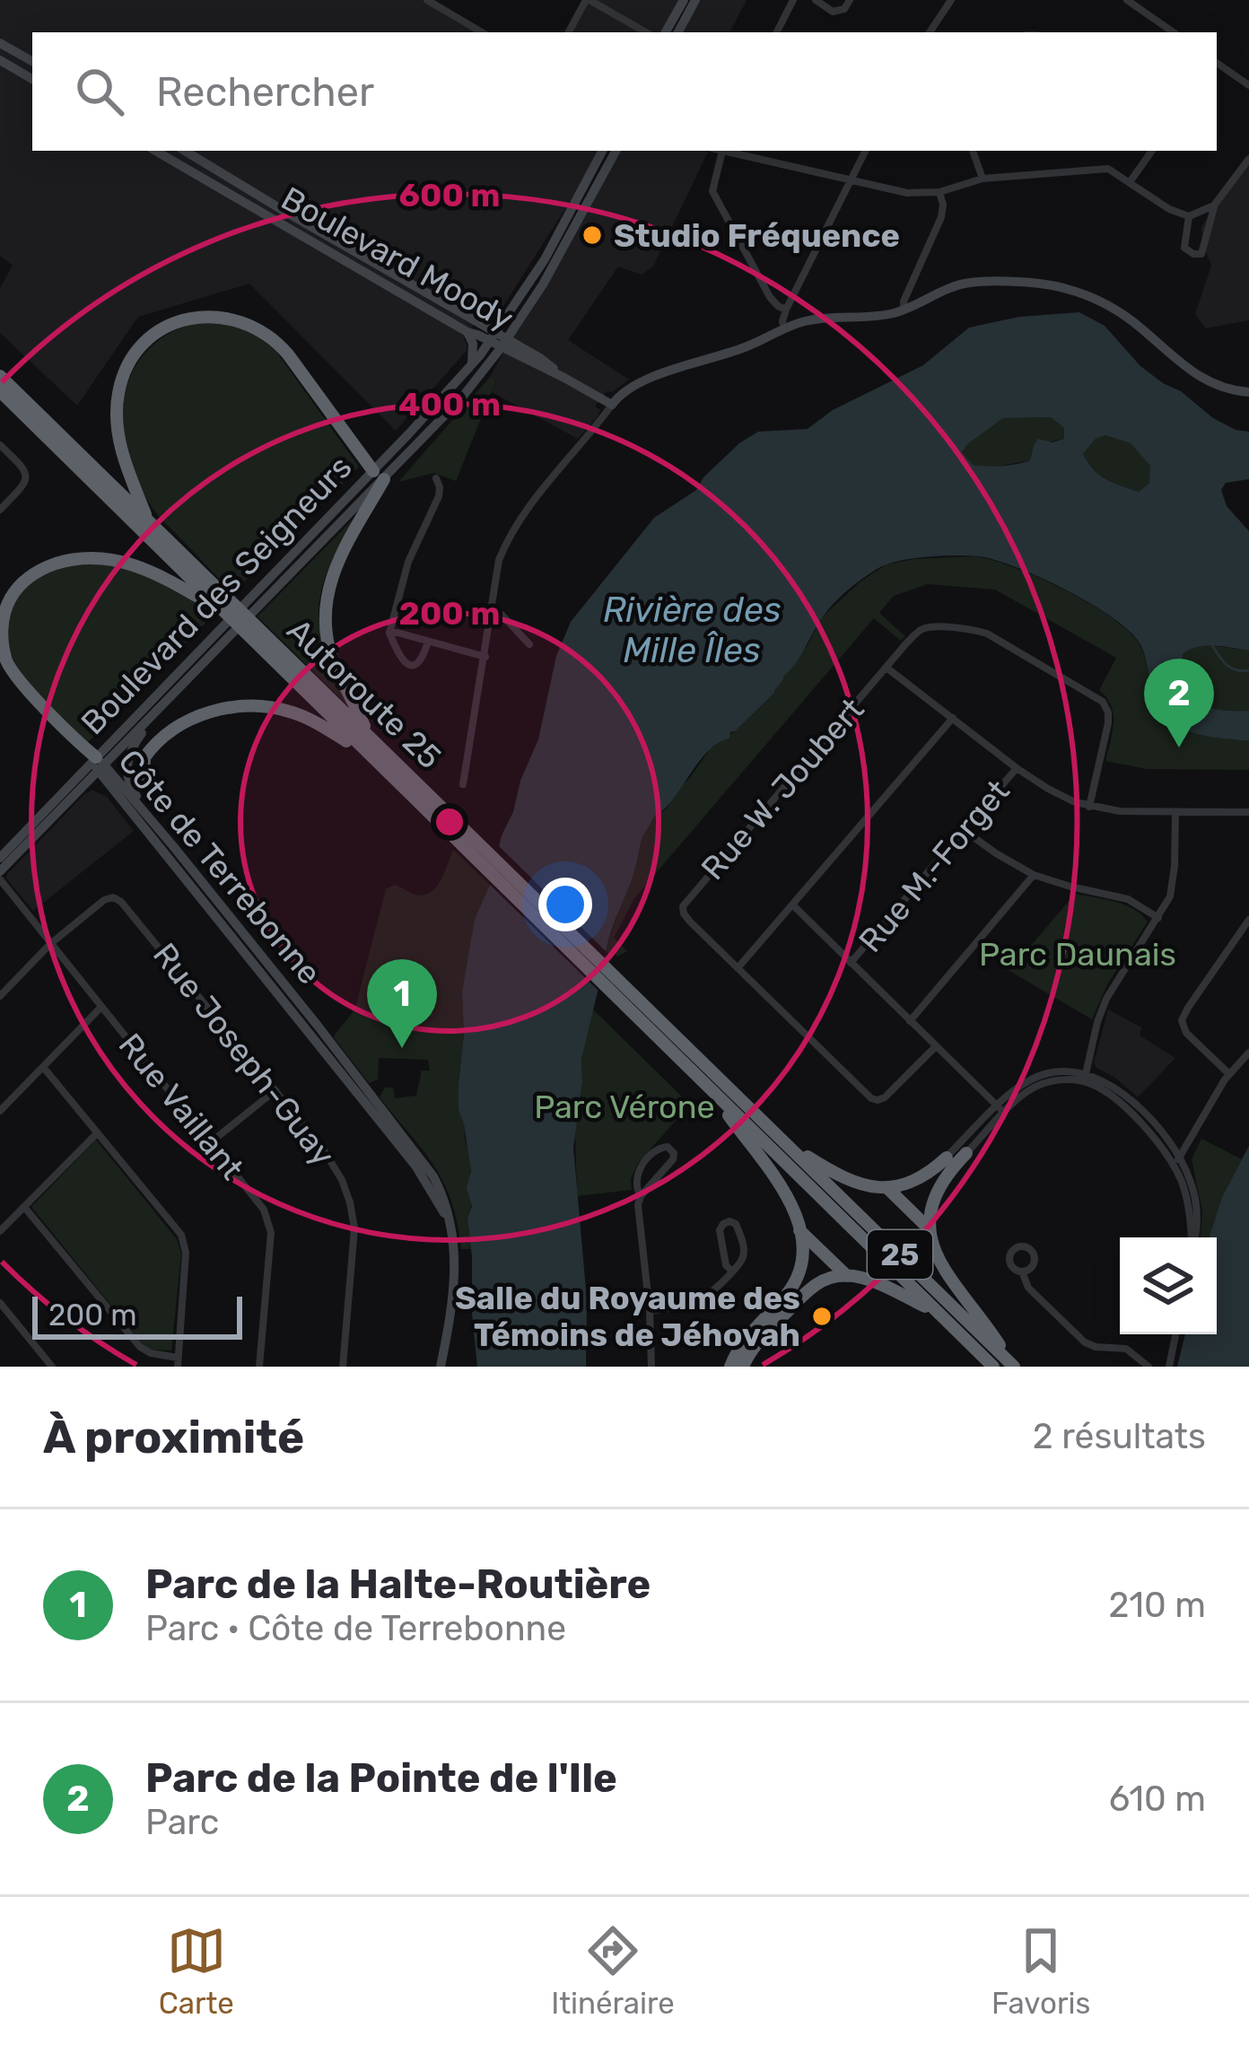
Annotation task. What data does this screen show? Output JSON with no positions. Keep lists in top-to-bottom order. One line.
{"streets":{"highway":["Autoroute 25","25"],"main road":["Boulevard Moody","Boulevard des Seigneurs","Côte de Terrebonne"],"street":["Rue W. Joubert","Rue M.-Forget","Rue Joseph-Guay","Rue Vaillant"]},"crossings":[["Boulevard Moody","Boulevard des Seigneurs"],["Boulevard des Seigneurs","Côte de Terrebonne"],["Boulevard des Seigneurs","Rue Vaillant"],["Rue Joseph-Guay","Rue Vaillant"]],"water":["Rivière des Mille Îles"],"parks":["Parc Daunais","Parc Vérone"],"places":["Studio Fréquence","Salle du Royaume des Témoins de Jéhovah"],"scale_bar":"200 m","page":{"search":"Rechercher","pins":["2","1"],"scale":"200 m","heading":["À proximité","2 résultats"],"list":[{"mark":"1","name":"Parc de la Halte-Routière","note":"Parc · Côte de Terrebonne","value":"210 m"},{"mark":"2","name":"Parc de la Pointe de l'Ile","note":"Parc","value":"610 m"}],"nav":["Carte","Itinéraire","Favoris"]},"rings":["600 m","400 m","200 m"]}
